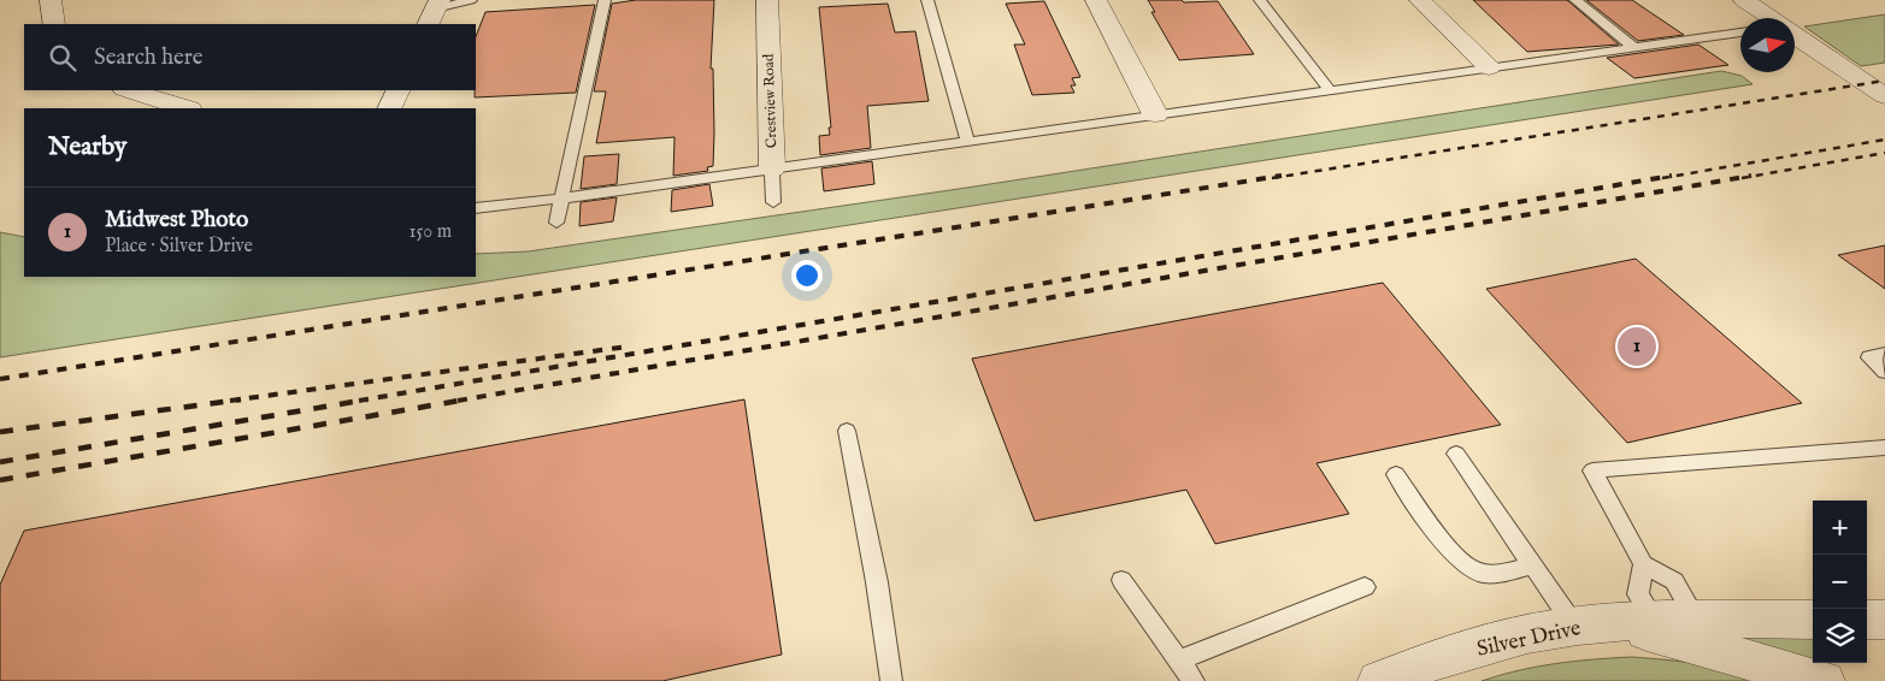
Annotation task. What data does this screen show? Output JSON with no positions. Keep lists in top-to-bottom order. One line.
{"streets":{"street":["Crestview Road","Silver Drive"]},"north":"right","page":{"search":"Search here","heading":"Nearby","list":[{"mark":"1","name":"Midwest Photo","note":"Place · Silver Drive","value":"150 m"}],"pins":"1","map_buttons":["+","−"]}}
